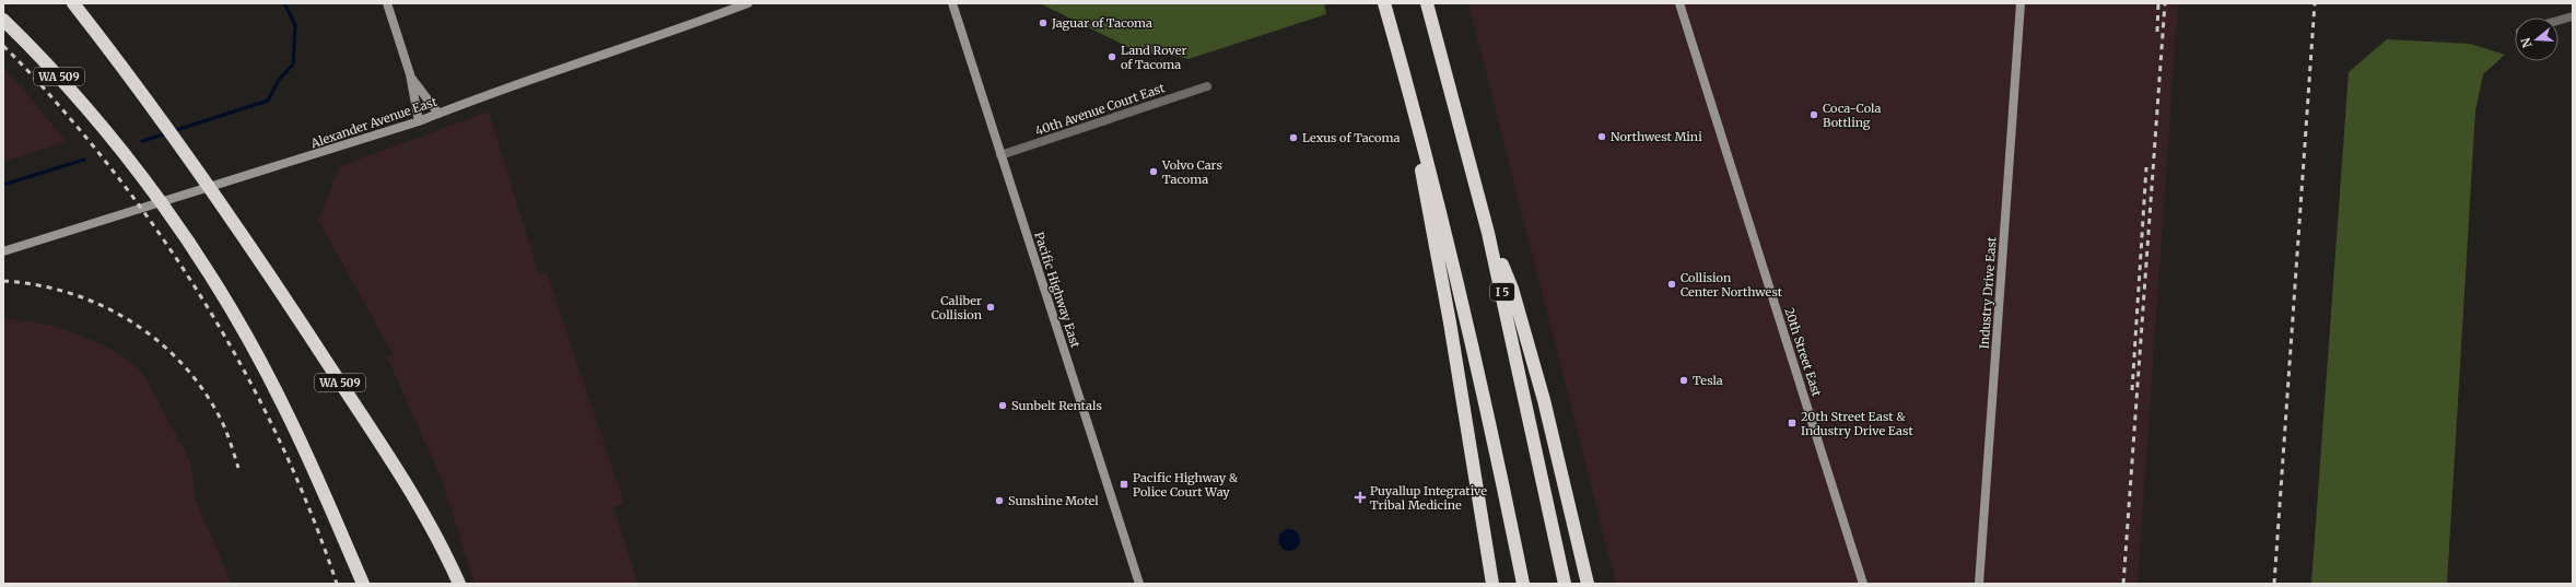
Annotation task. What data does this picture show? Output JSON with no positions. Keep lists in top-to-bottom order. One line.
{"streets":{"highway":["WA 509","I 5"],"street":["40th Avenue Court East","Alexander Avenue East","Pacific Highway East","Industry Drive East","20th Street East"]},"crossings":[["WA 509","Alexander Avenue East"],["40th Avenue Court East","Pacific Highway East"]],"places":{"other":["Jaguar of Tacoma","Land Rover of Tacoma","Coca-Cola Bottling","Northwest Mini","Lexus of Tacoma","Volvo Cars Tacoma","Collision Center Northwest","Caliber Collision","Tesla","Sunbelt Rentals","Sunshine Motel"],"transit":["20th Street East & Industry Drive East","Pacific Highway & Police Court Way"],"health":["Puyallup Integrative Tribal Medicine"]},"north":"left"}
